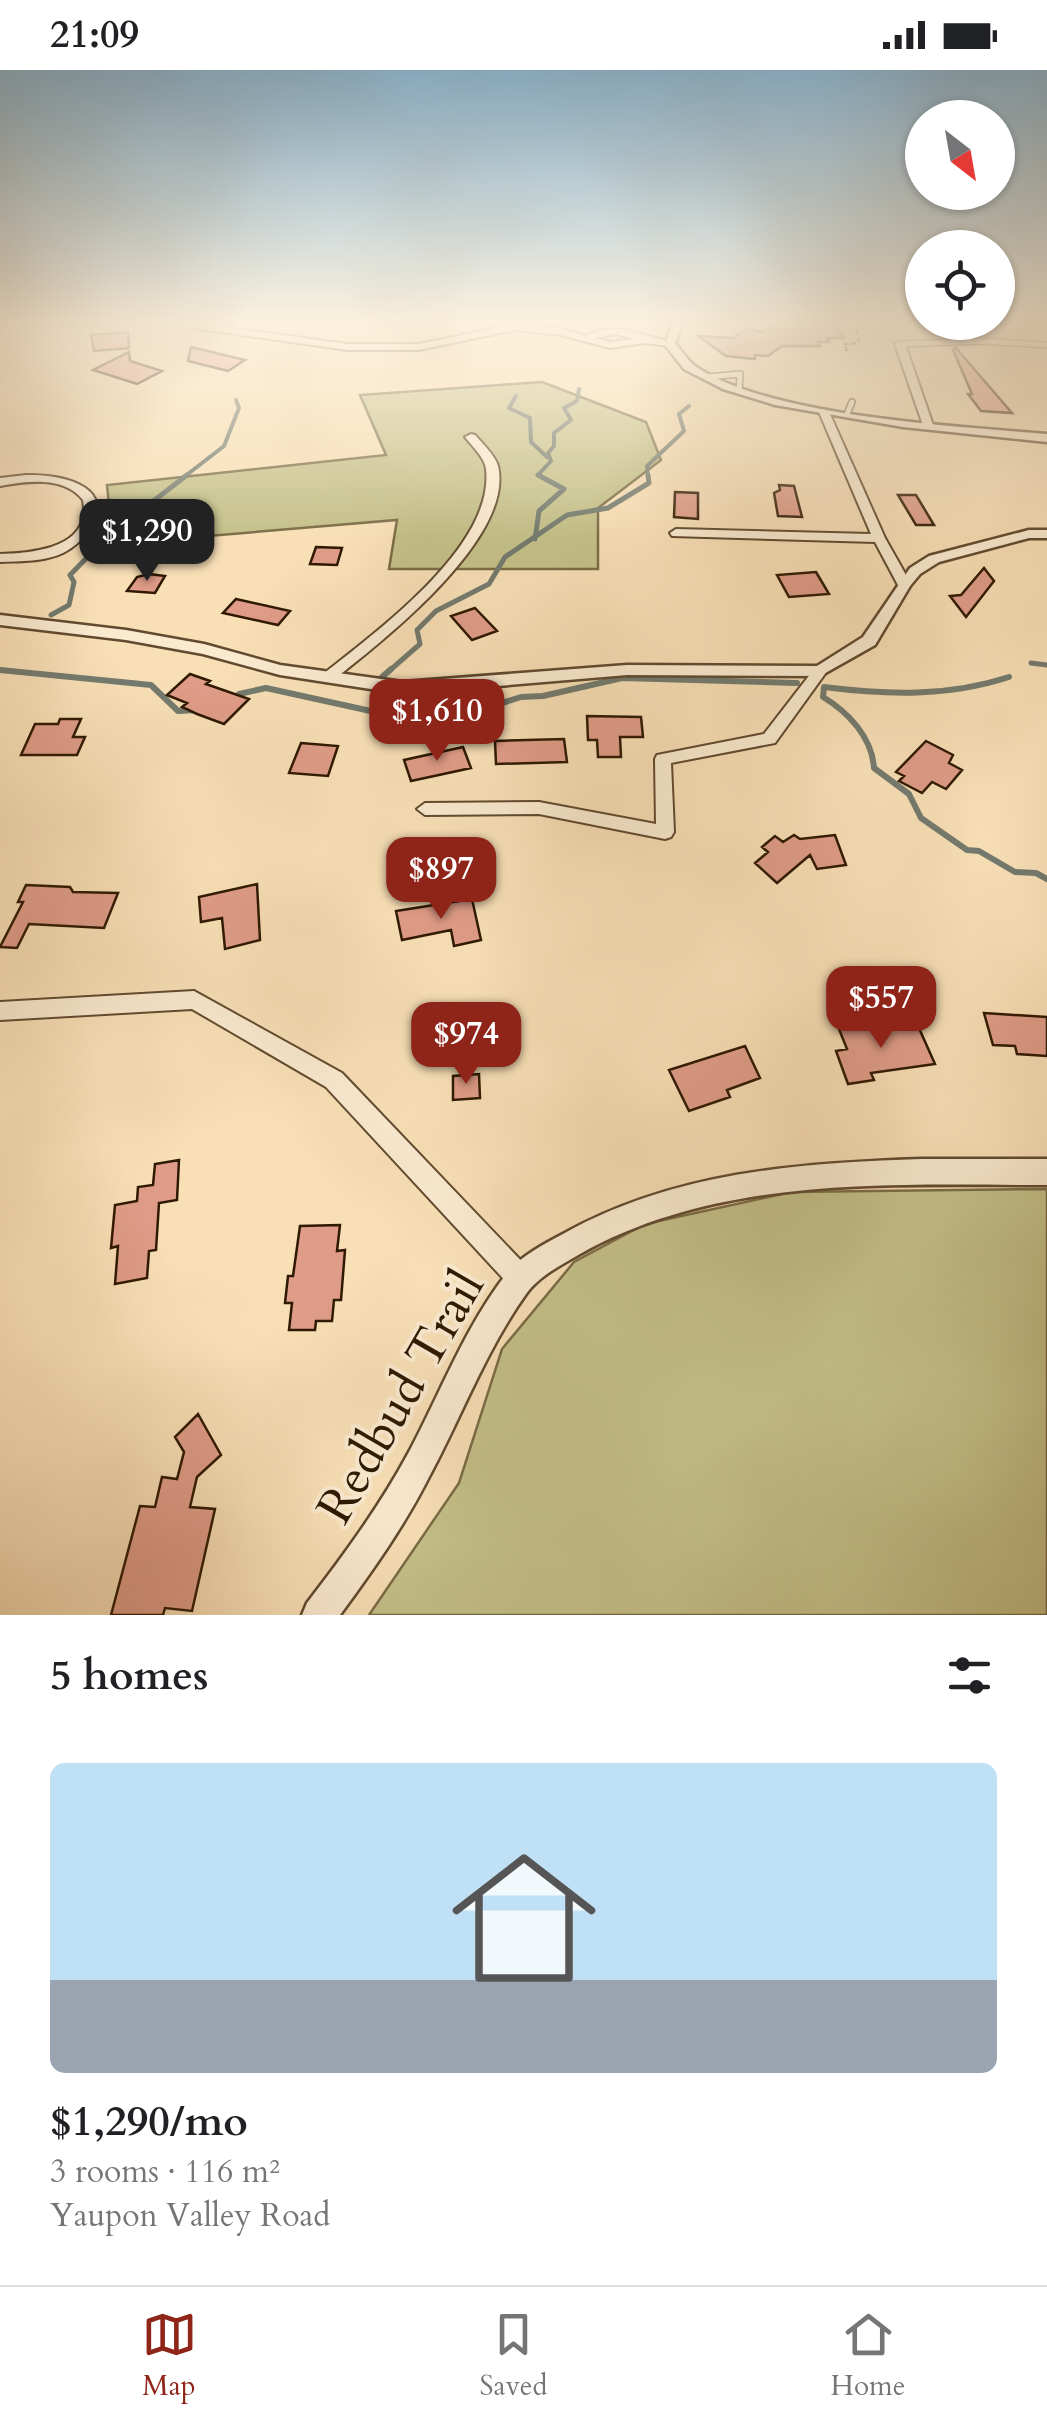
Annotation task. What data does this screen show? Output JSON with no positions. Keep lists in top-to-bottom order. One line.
{"streets":{"street":["Redbud Trail"]},"north":"bottom right","page":{"status":"21:09","price":["$1,290","$1,610","$897","$557","$974"],"heading":"5 homes","list":[{"name":"$1,290/mo","note":"3 rooms · 116 m² · Yaupon Valley Road"}],"tabs":["Map","Saved","Home"]}}
